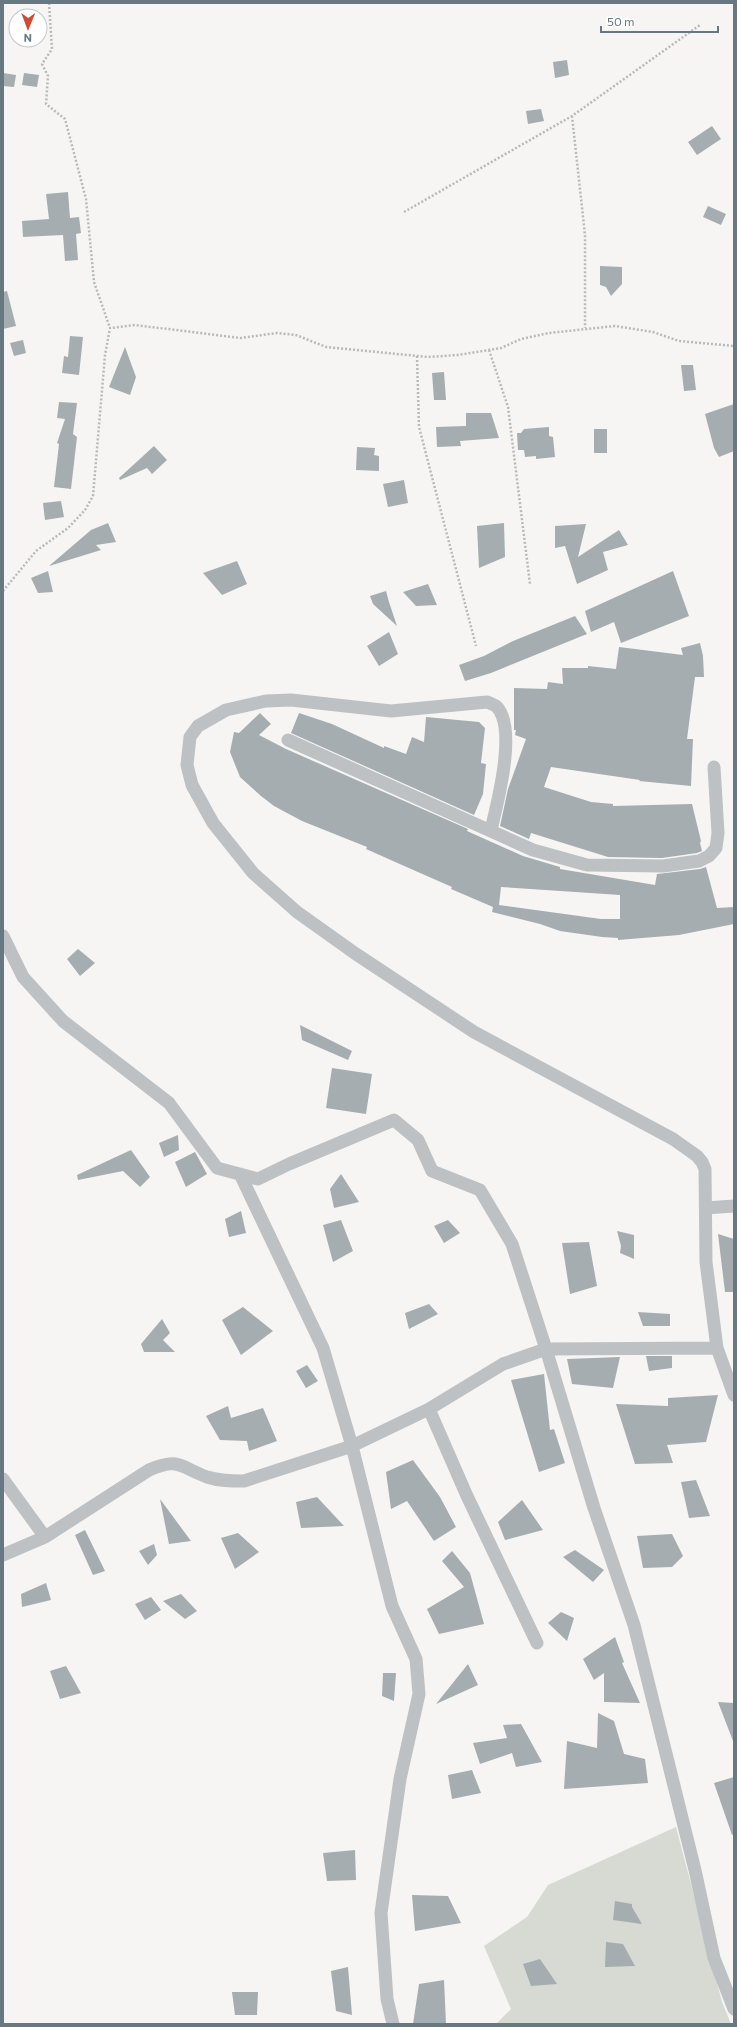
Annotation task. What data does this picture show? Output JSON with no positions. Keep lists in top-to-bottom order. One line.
{"scale_bar":"50 m","north":"bottom"}
